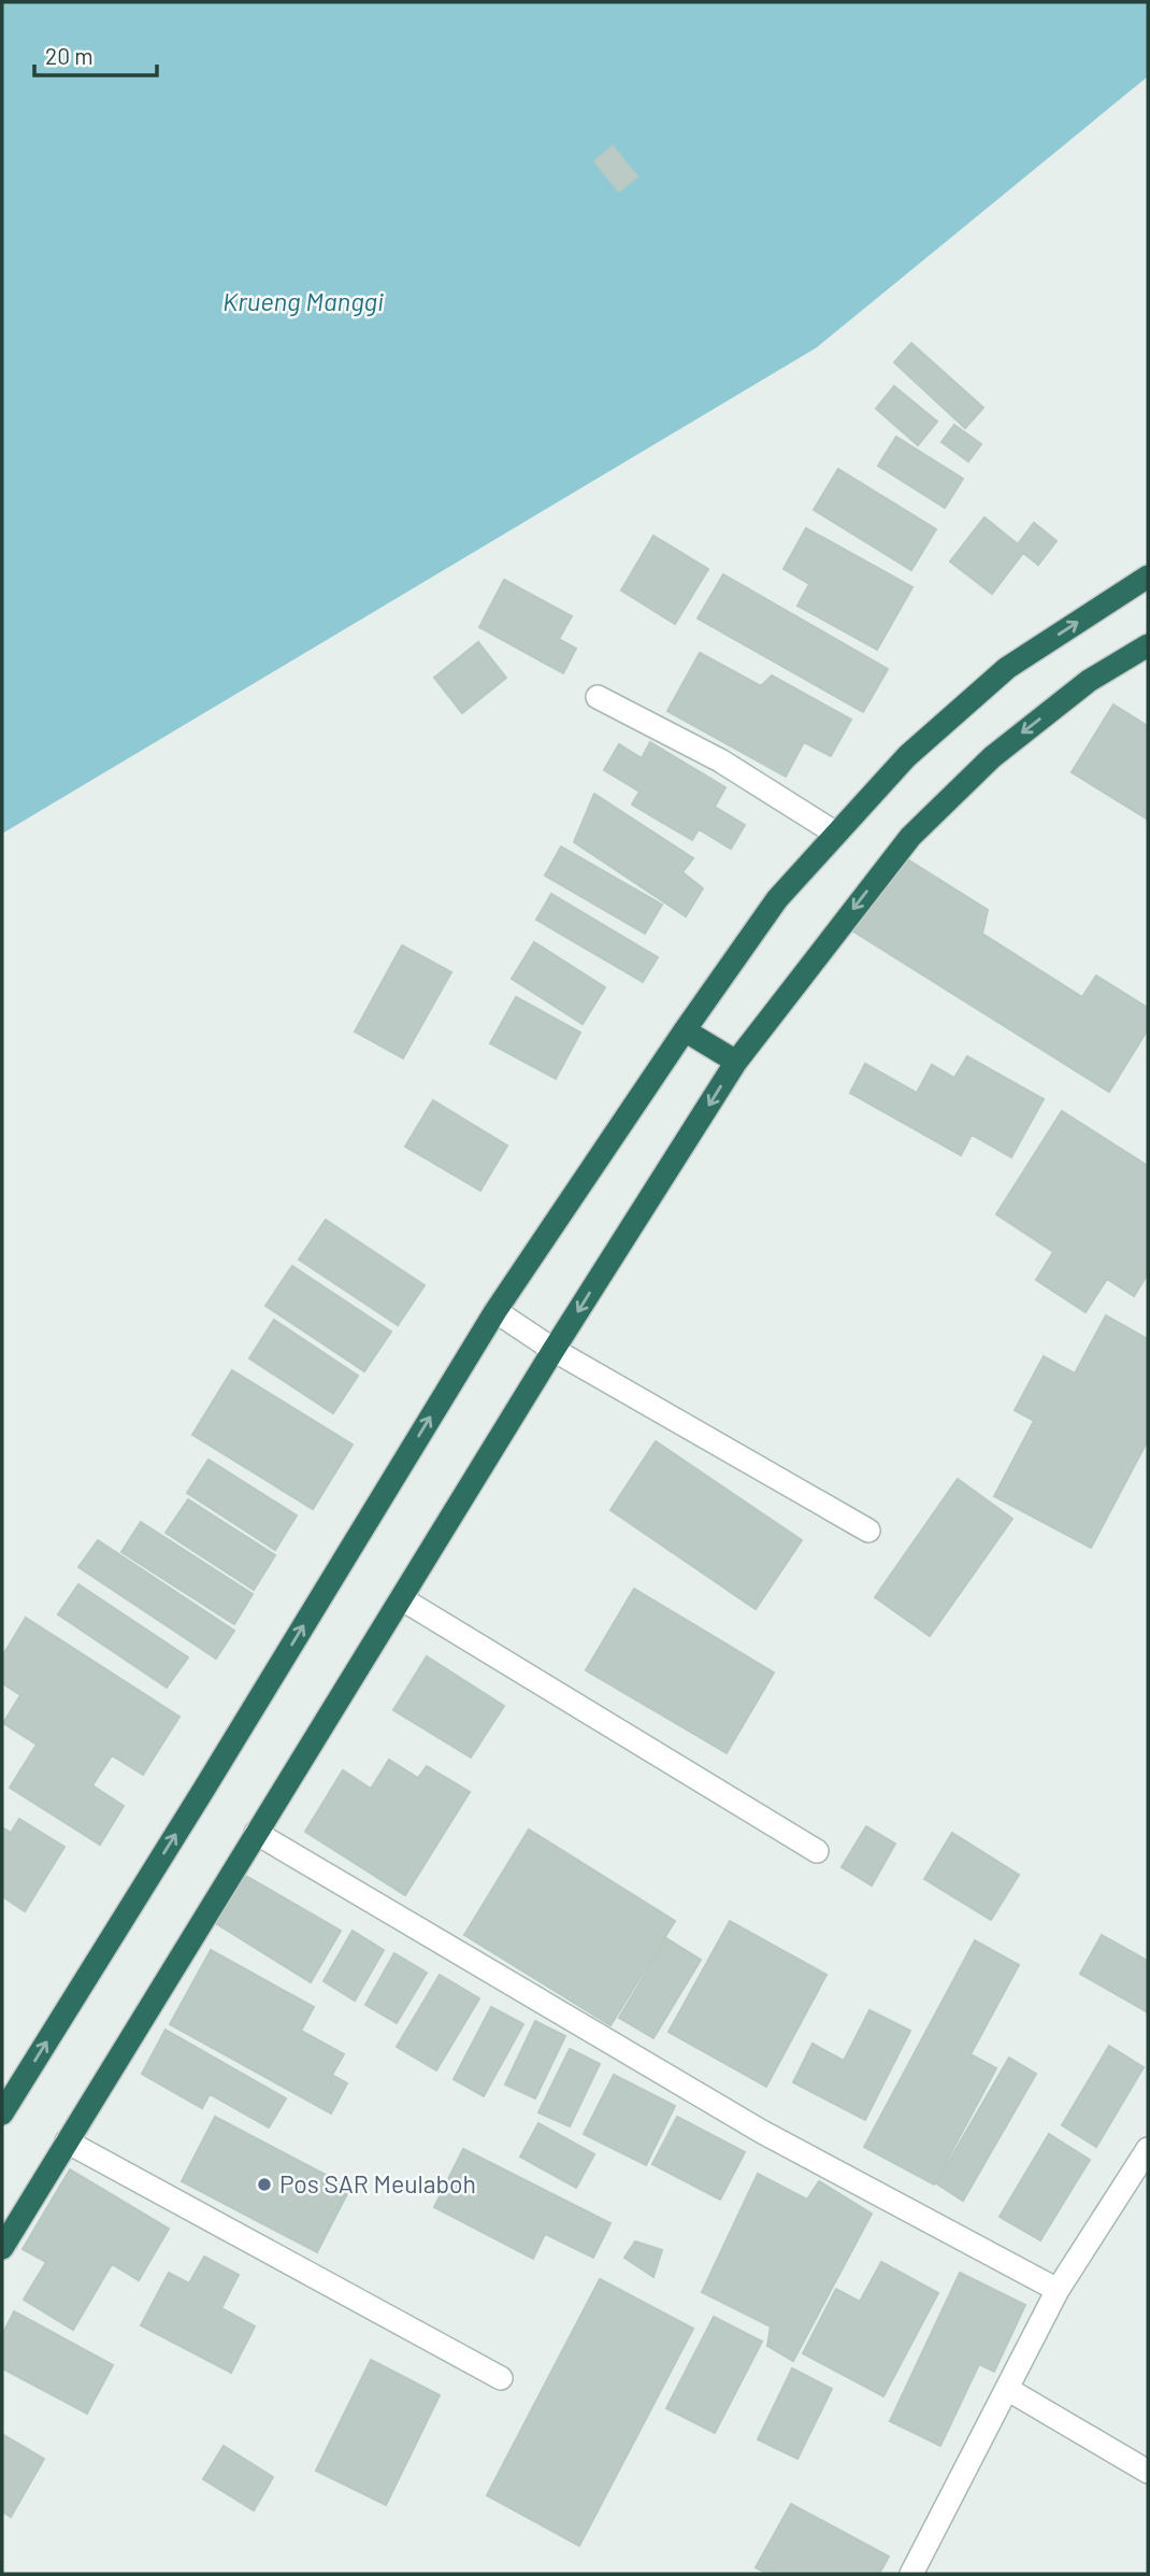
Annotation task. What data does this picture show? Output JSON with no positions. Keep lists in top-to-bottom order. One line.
{"water":["Krueng Manggi"],"places":["Pos SAR Meulaboh"],"scale_bar":"20 m"}
